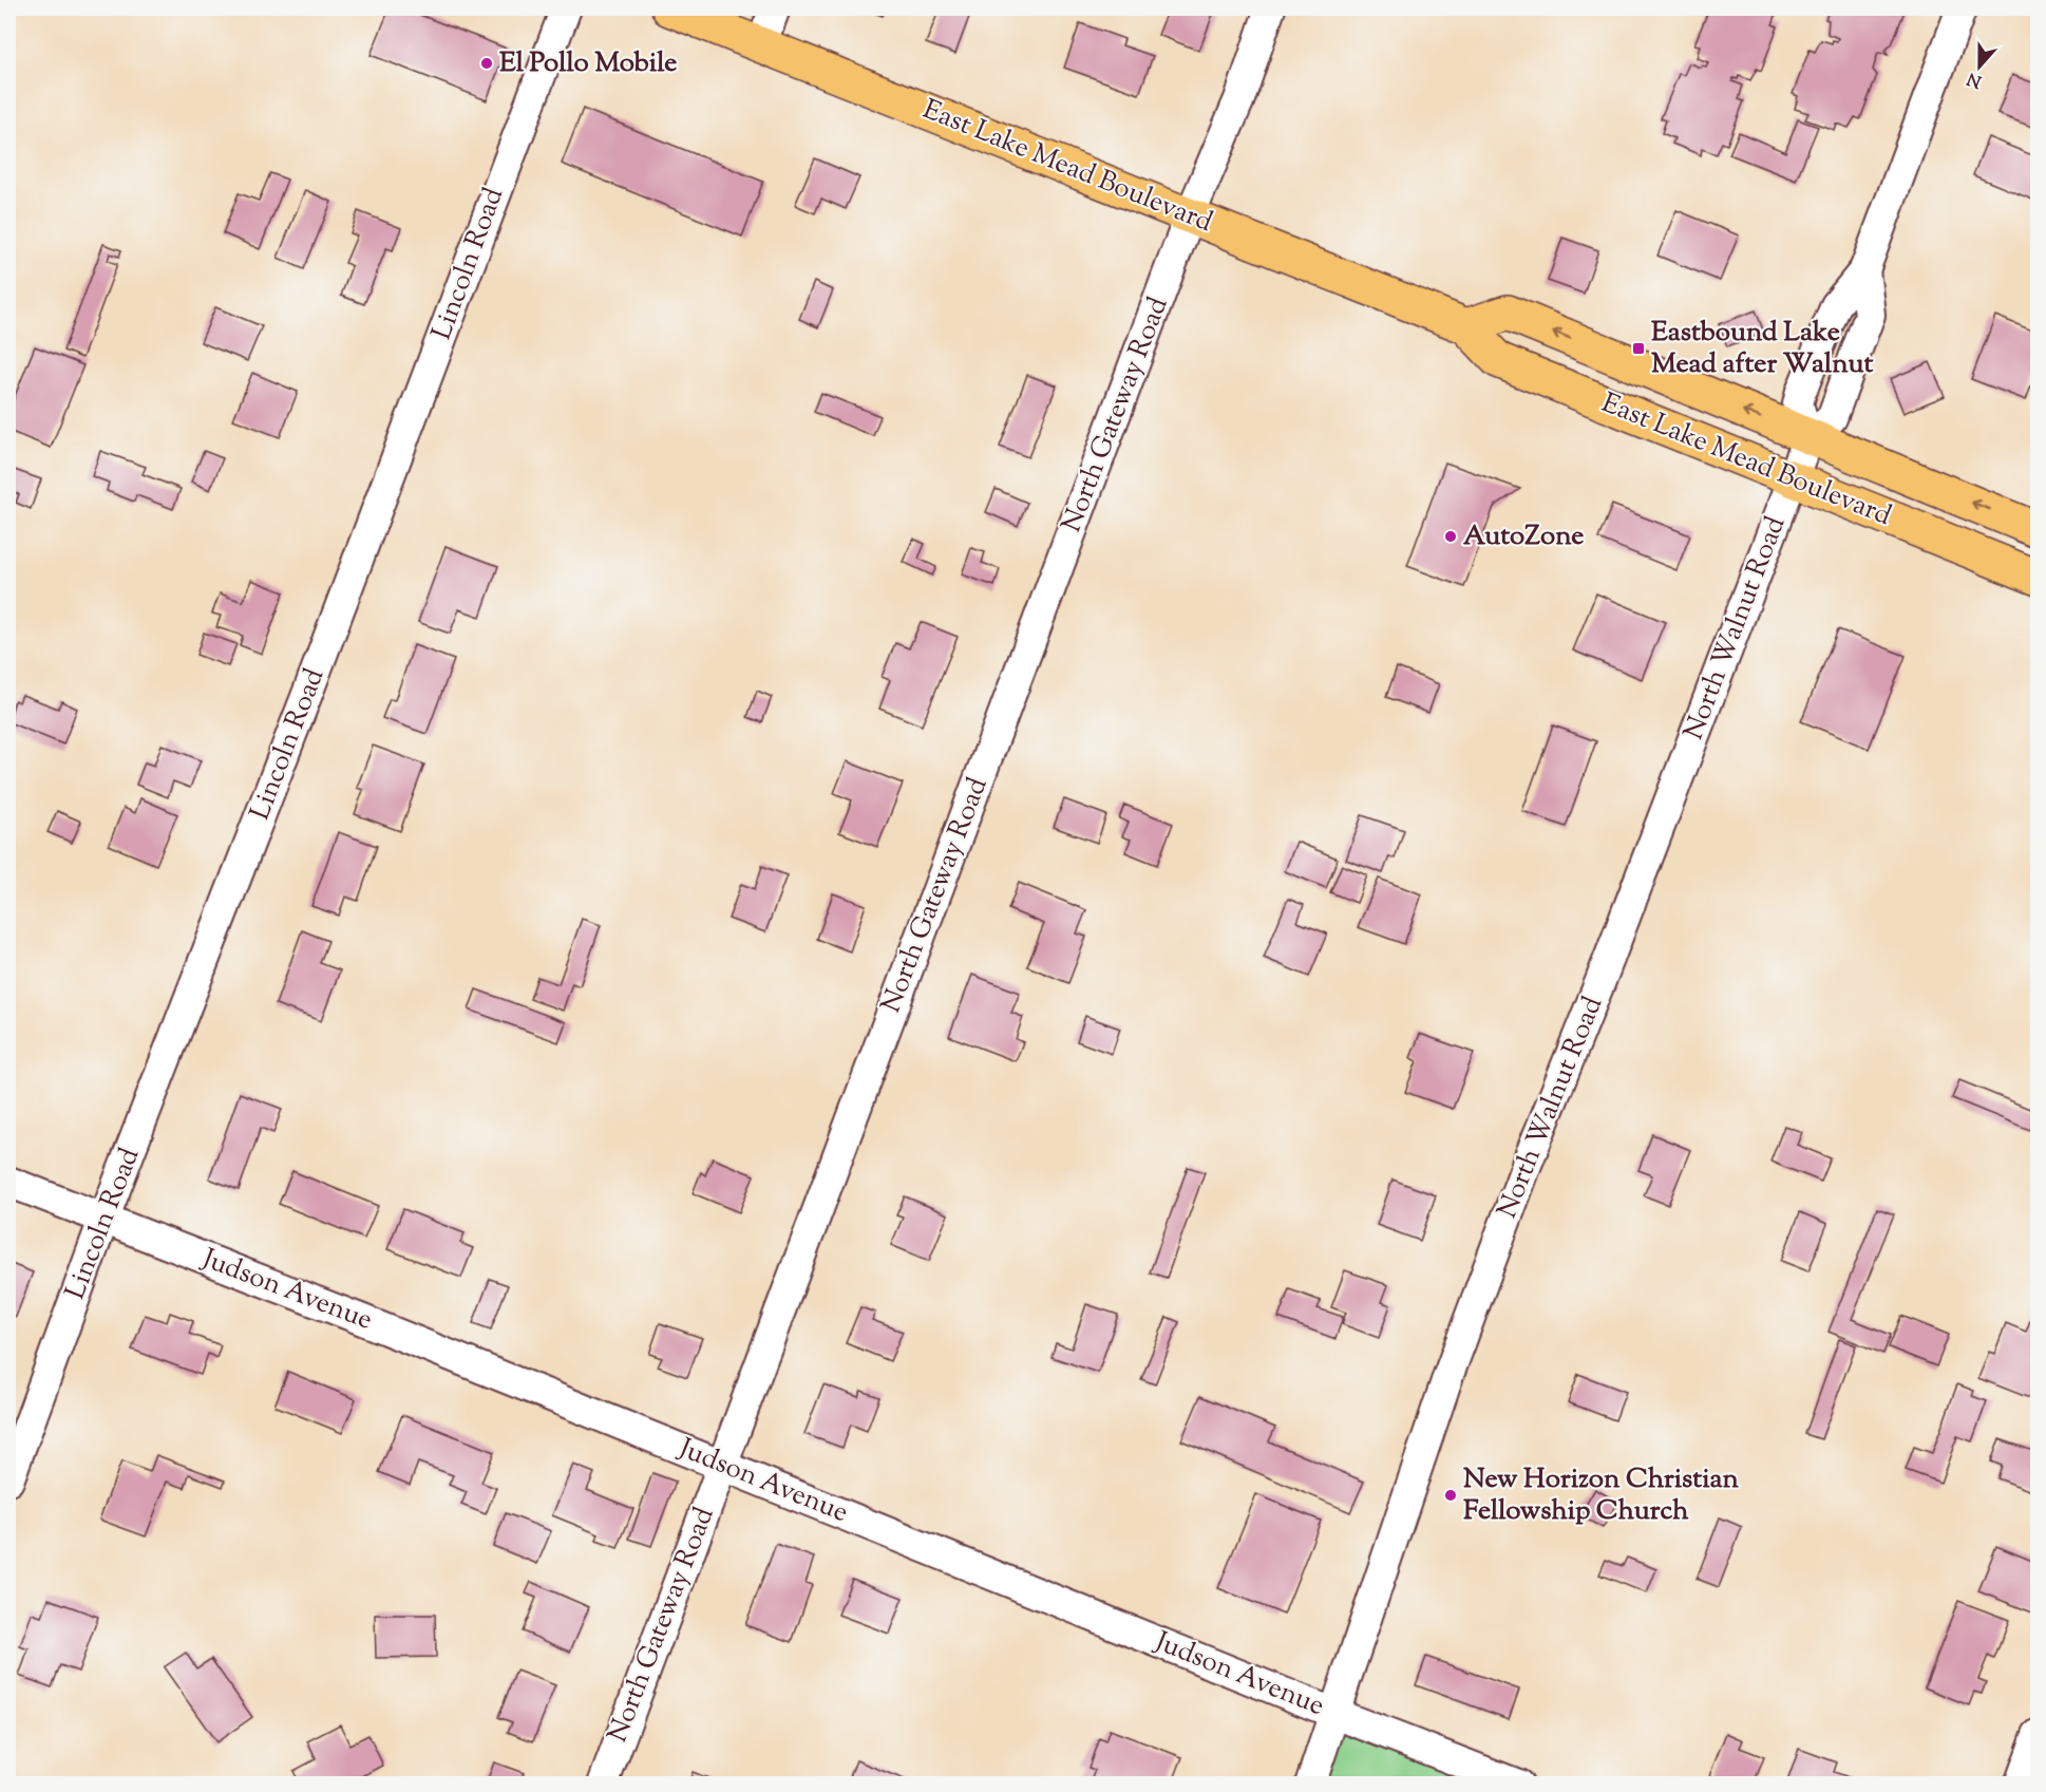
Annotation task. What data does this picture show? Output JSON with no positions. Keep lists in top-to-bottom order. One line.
{"streets":{"main road":["East Lake Mead Boulevard"],"street":["Lincoln Road","North Gateway Road","North Walnut Road","Judson Avenue"]},"crossings":[["East Lake Mead Boulevard","North Gateway Road"],["East Lake Mead Boulevard","North Walnut Road"],["Lincoln Road","Judson Avenue"],["North Gateway Road","Judson Avenue"],["North Walnut Road","Judson Avenue"]],"places":{"other":["El Pollo Mobile","AutoZone","New Horizon Christian Fellowship Church"],"transit":["Eastbound Lake Mead after Walnut"]},"north":"bottom"}
